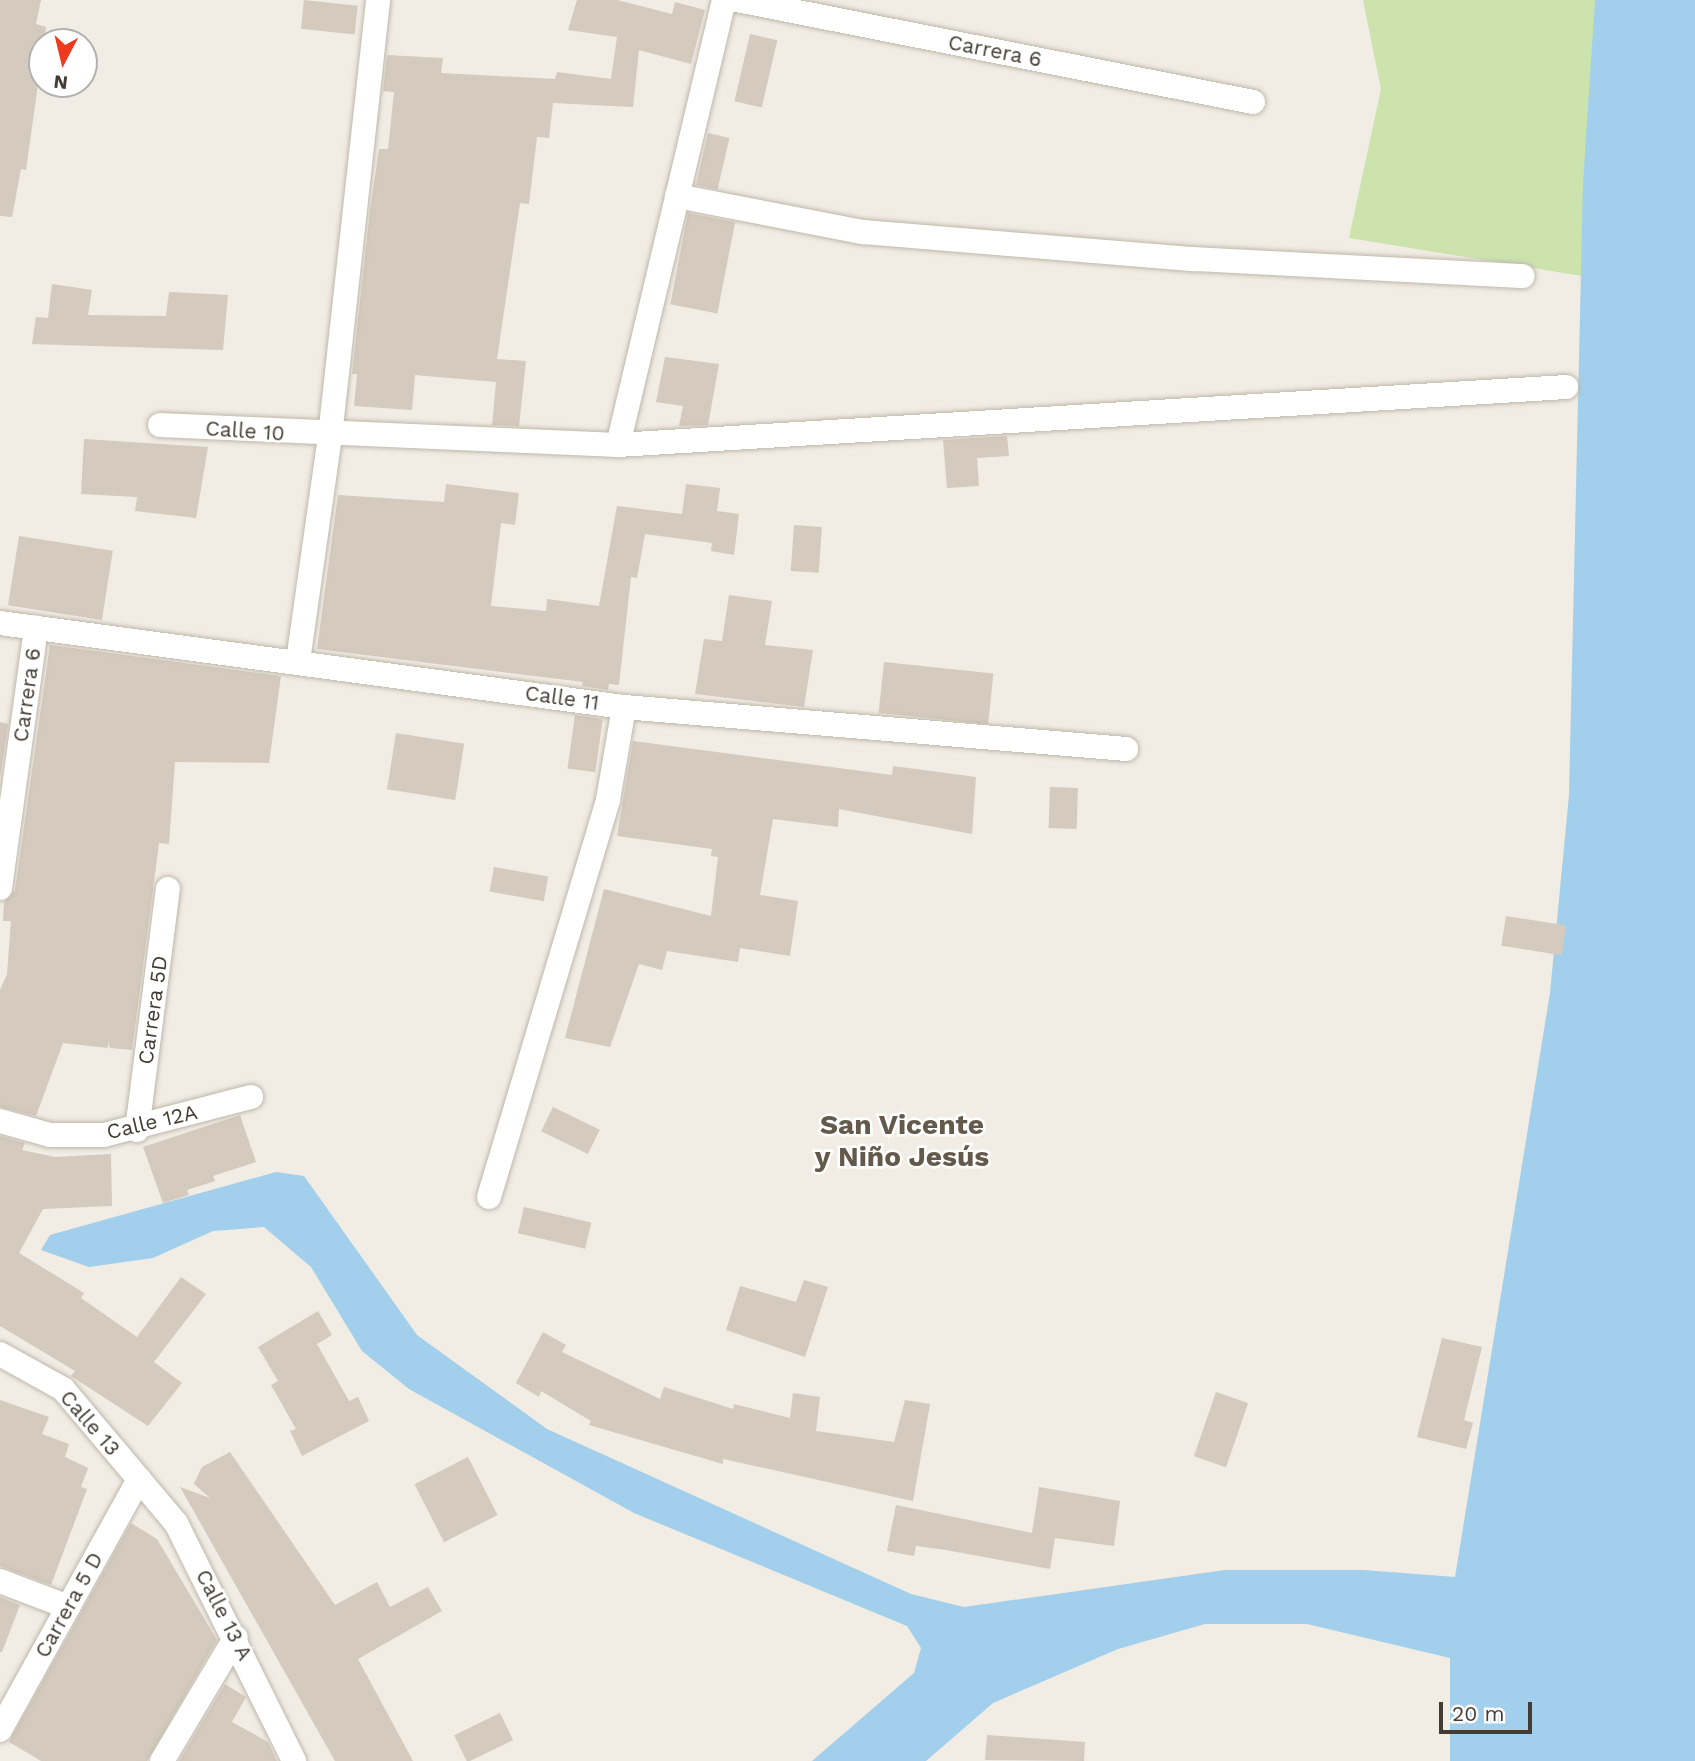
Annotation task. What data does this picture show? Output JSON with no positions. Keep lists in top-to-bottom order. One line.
{"streets":{"street":["Carrera 6","Calle 10","Calle 11","Carrera 5D","Calle 12A","Calle 13","Carrera 5 D","Calle 13 A"]},"crossings":[["Carrera 6","Calle 11"],["Carrera 5D","Calle 12A"],["Calle 13","Carrera 5 D"],["Calle 13","Calle 13 A"],["Carrera 5 D","Calle 13 A"]],"districts":["San Vicente y Niño Jesús"],"scale_bar":"20 m","north":"bottom"}
